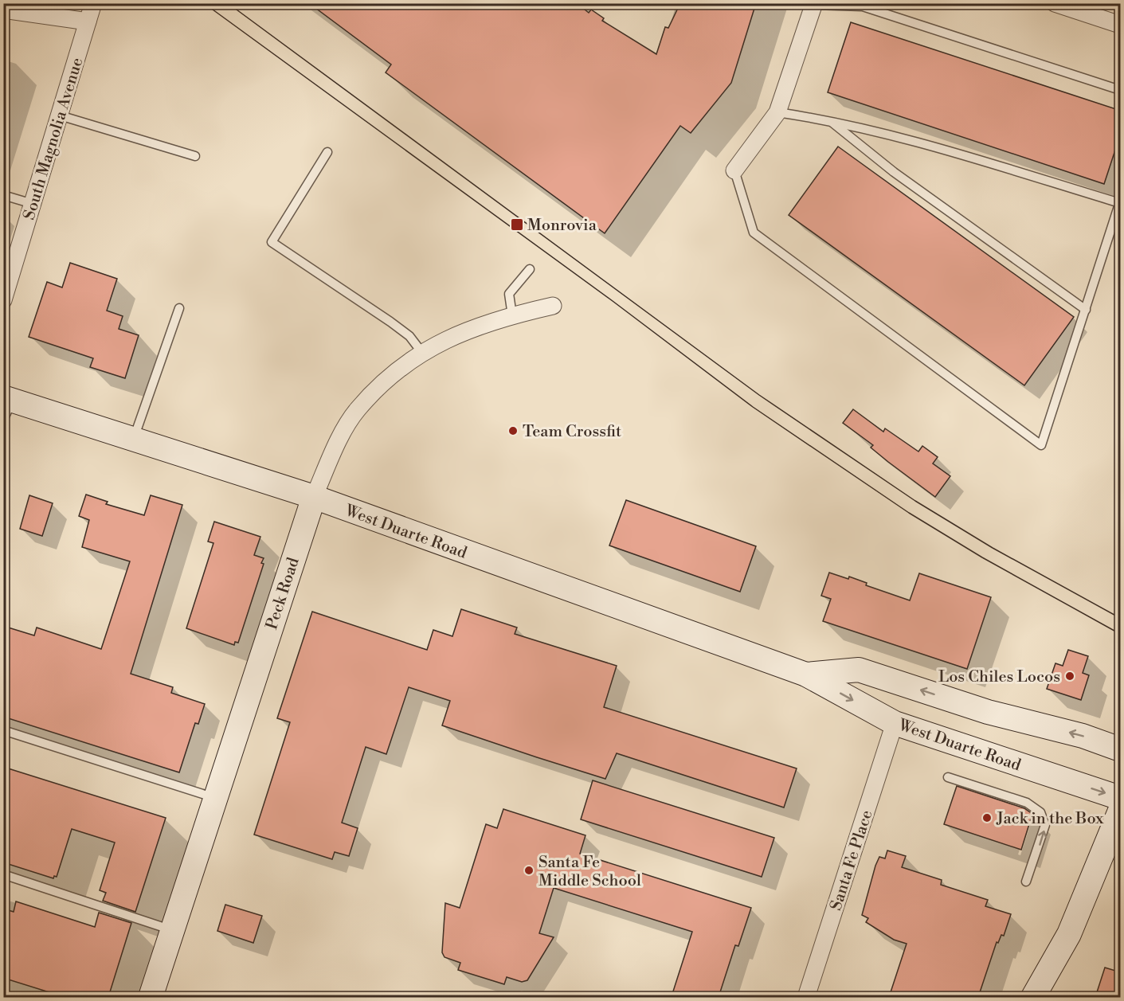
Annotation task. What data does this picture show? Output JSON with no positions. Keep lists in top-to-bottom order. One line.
{"streets":{"main road":["West Duarte Road","Peck Road"],"street":["South Magnolia Avenue","Santa Fe Place"]},"crossings":[["West Duarte Road","Peck Road"],["West Duarte Road","Santa Fe Place"]],"places":{"transit":["Monrovia"],"other":["Team Crossfit","Los Chiles Locos","Jack in the Box","Santa Fe Middle School"]}}
